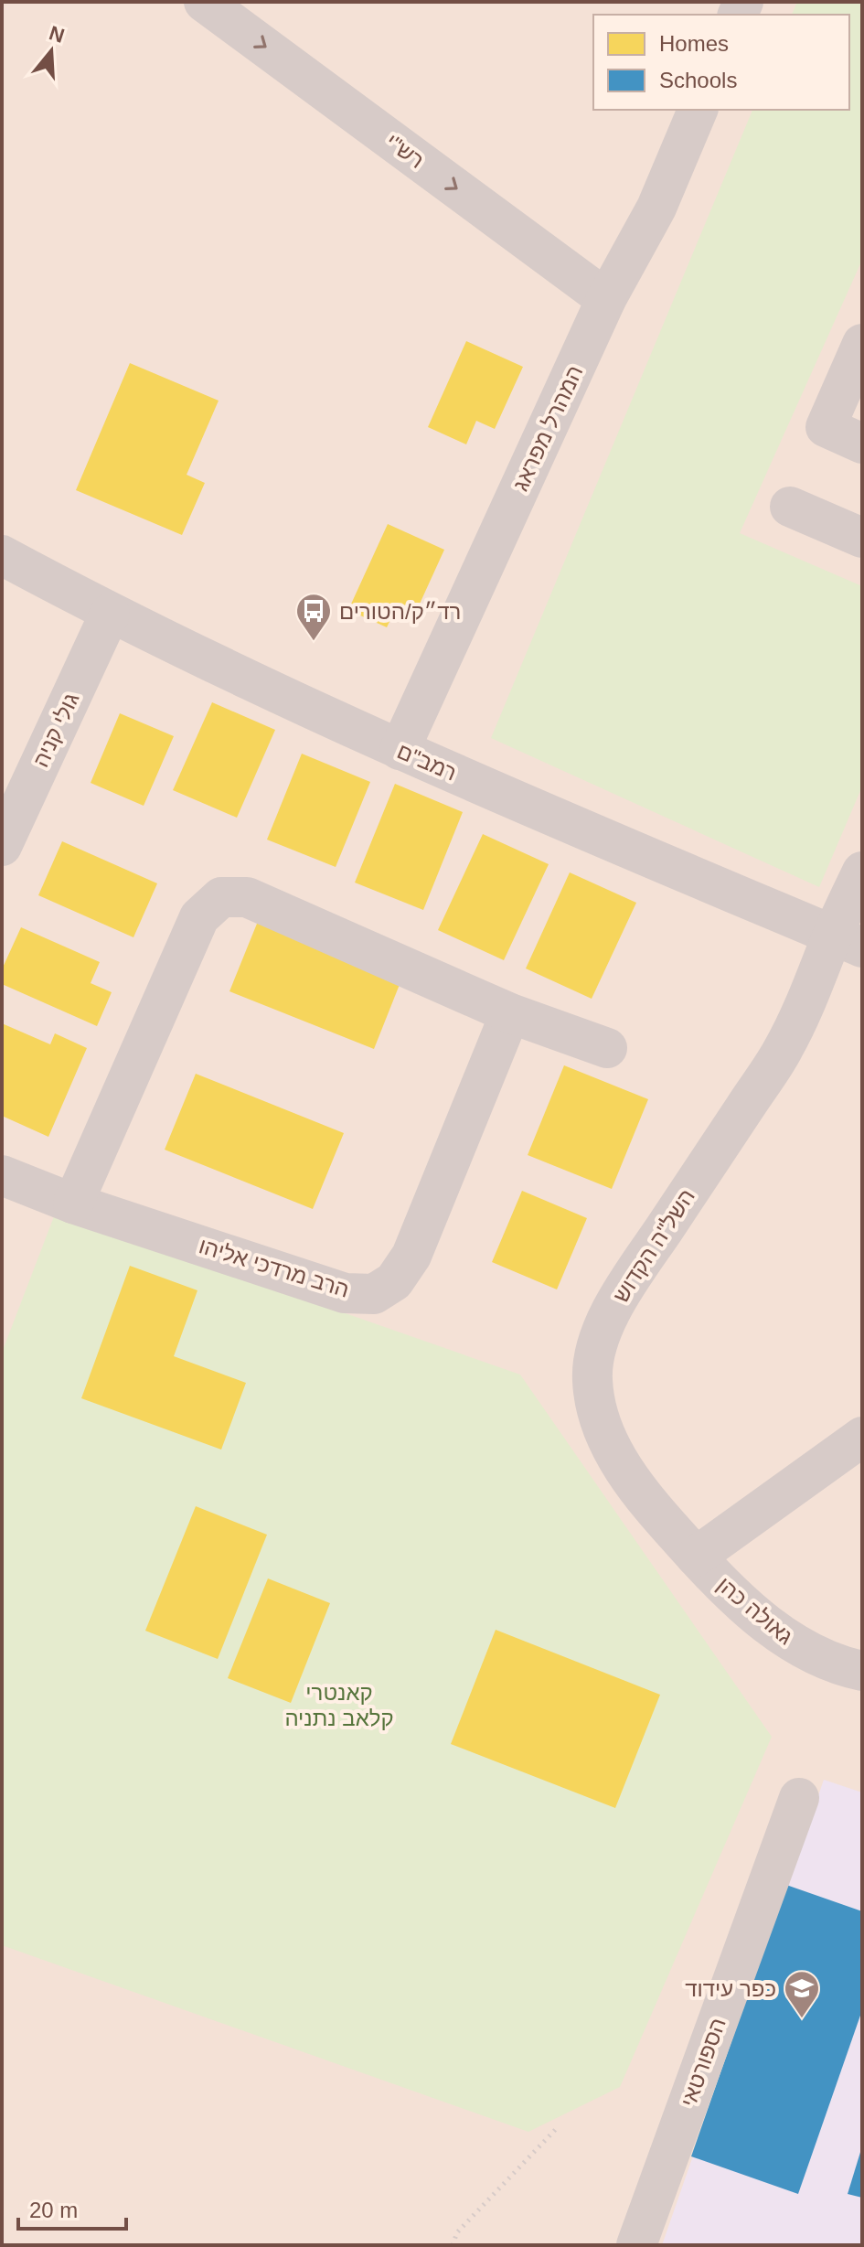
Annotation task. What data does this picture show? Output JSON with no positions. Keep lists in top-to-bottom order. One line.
{"streets":{"street":["רש\"י","המהרל מפראג","גולי קניה","רמב\"ם","השל\"ה הקדוש","הרב מרדכי אליהו","גאולה כהן","הספורטאי"]},"crossings":[["רש\"י","המהרל מפראג"],["המהרל מפראג","רמב\"ם"],["גולי קניה","רמב\"ם"],["רמב\"ם","השל\"ה הקדוש"],["השל\"ה הקדוש","גאולה כהן"]],"one_way":["רש\"י"],"parks":["קאנטרי קלאב נתניה"],"places":{"bus stop":["רד״ק/הטורים"],"school or university":["כפר עידוד"]},"legend":["Homes","Schools"],"scale_bar":"20 m","north":"top"}
